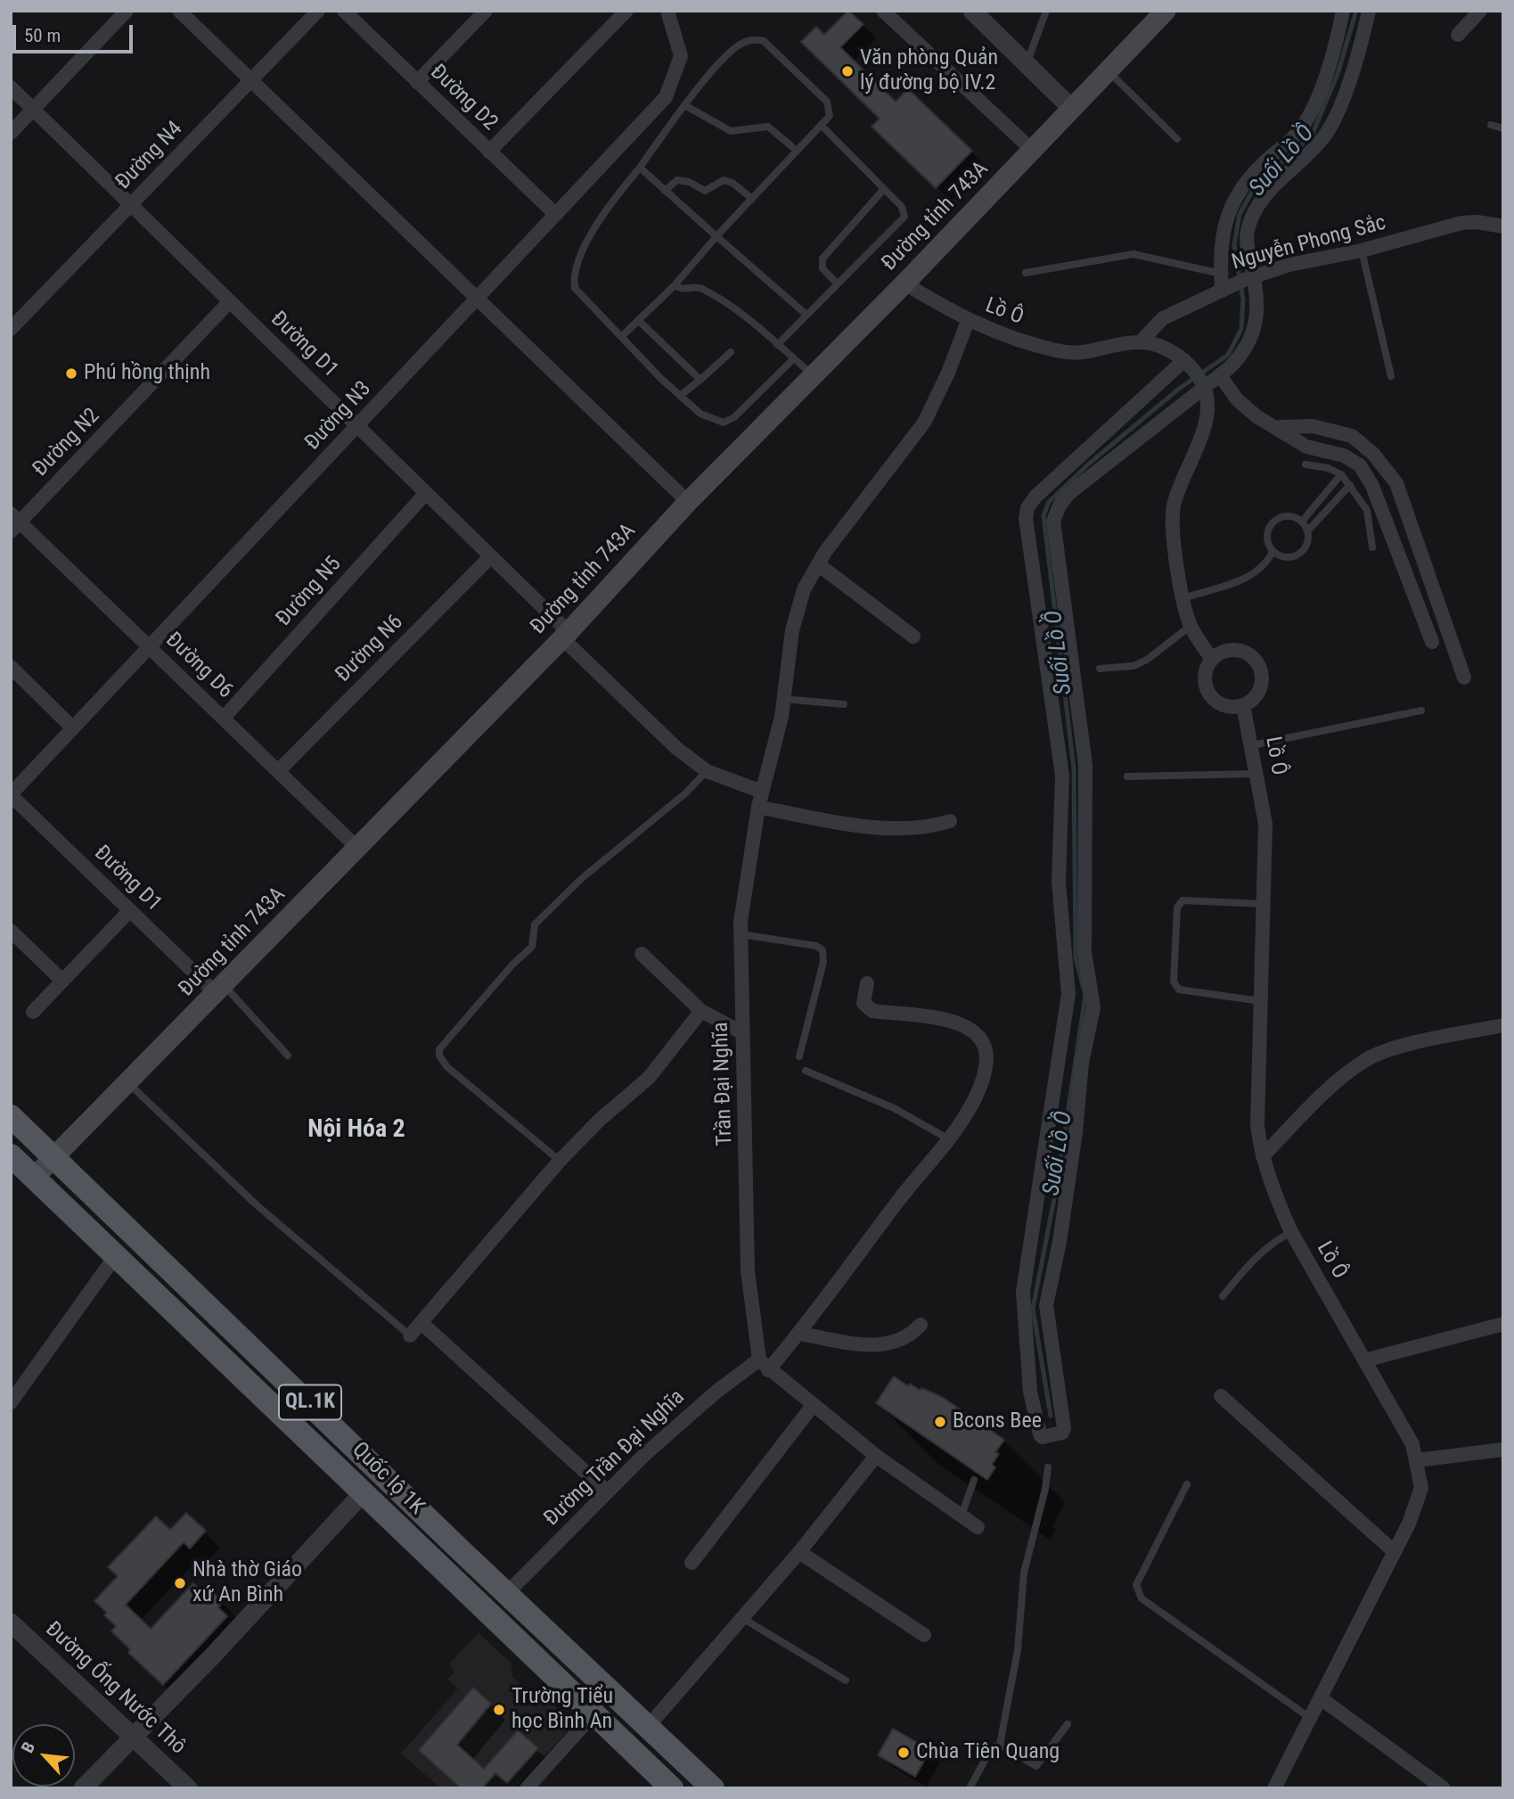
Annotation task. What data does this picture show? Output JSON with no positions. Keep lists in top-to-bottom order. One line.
{"streets":{"main road":["Đường tỉnh 743A","QL.1K","Quốc lộ 1K"],"street":["Đường D2","Đường N4","Nguyễn Phong Sắc","Lồ Ô","Đường D1","Đường N3","Đường N2","Đường N5","Đường N6","Đường D6","Trần Đại Nghĩa","Đường Trần Đại Nghĩa","Đường Ống Nước Thô"]},"crossings":[["Đường D2","Đường N3"],["Đường N4","Đường D1"],["Đường tỉnh 743A","Lồ Ô"],["Đường tỉnh 743A","Đường D1"],["Đường tỉnh 743A","Đường D6"],["Đường tỉnh 743A","Quốc lộ 1K"],["Nguyễn Phong Sắc","Lồ Ô"],["Lồ Ô","Trần Đại Nghĩa"],["Đường D1","Đường N3"],["Đường D1","Đường N2"],["Đường D1","Đường N5"],["Đường D1","Đường N6"],["Đường N3","Đường D6"],["Đường N2","Đường D6"],["Đường N5","Đường D6"],["Đường N6","Đường D6"],["Trần Đại Nghĩa","Đường Trần Đại Nghĩa"],["Đường Trần Đại Nghĩa","Quốc lộ 1K"]],"districts":["Nội Hóa 2"],"water":["Suối Lồ Ồ"],"places":["Văn phòng Quản lý đường bộ IV.2","Phú hồng thịnh","Bcons Bee","Nhà thờ Giáo xứ An Bình","Trường Tiểu học Bình An","Chùa Tiên Quang"],"scale_bar":"50 m","north":"top left"}
